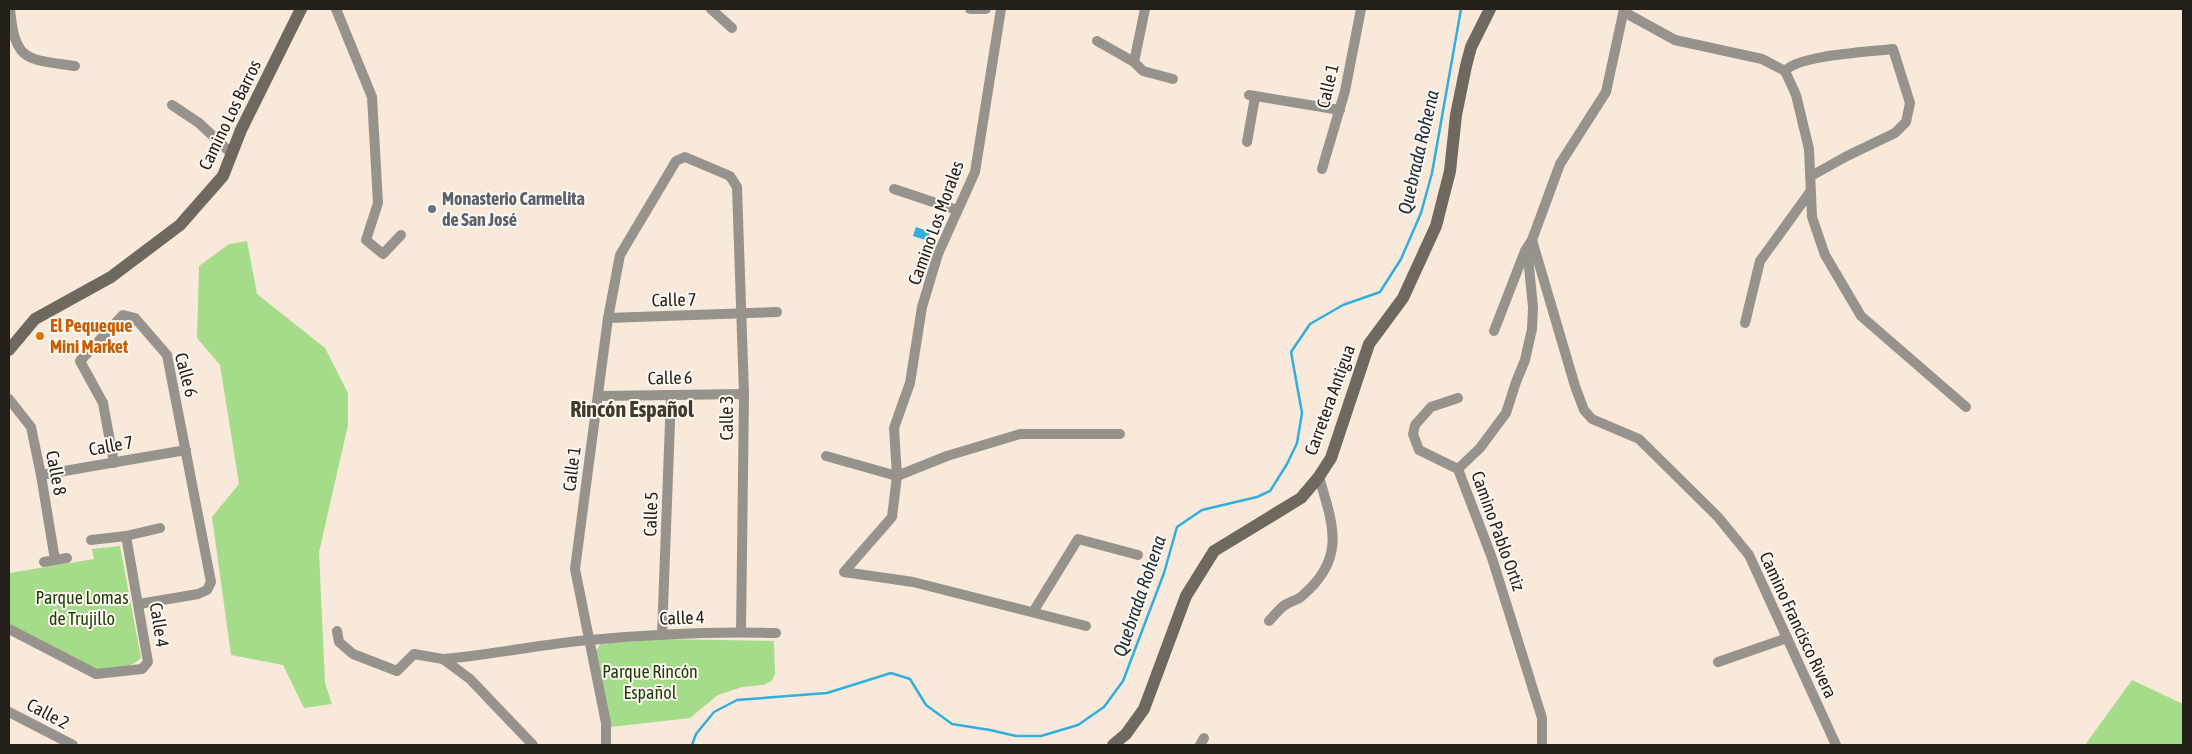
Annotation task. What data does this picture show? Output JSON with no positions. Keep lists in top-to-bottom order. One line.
{"streets":{"street":["Calle 1","Camino Los Barros","Camino Los Morales","Calle 7","Calle 6","Carretera Antigua","Calle 3","Calle 8","Calle 5","Camino Pablo Ortiz","Calle 4","Camino Francisco Rivera","Calle 2"]},"crossings":[["Calle 1","Calle 7"],["Calle 1","Calle 6"],["Calle 1","Calle 3"],["Calle 1","Calle 4"],["Calle 7","Calle 6"],["Calle 7","Calle 3"],["Calle 7","Calle 8"],["Calle 6","Calle 3"],["Calle 6","Calle 5"],["Calle 6","Calle 4"],["Calle 3","Calle 4"],["Calle 5","Calle 4"]],"districts":["Rincón Español"],"water":["Quebrada Rohena"],"parks":["Parque Lomas de Trujillo","Parque Rincón Español"],"places":["Monasterio Carmelita de San José","El Pequeque Mini Market"]}
